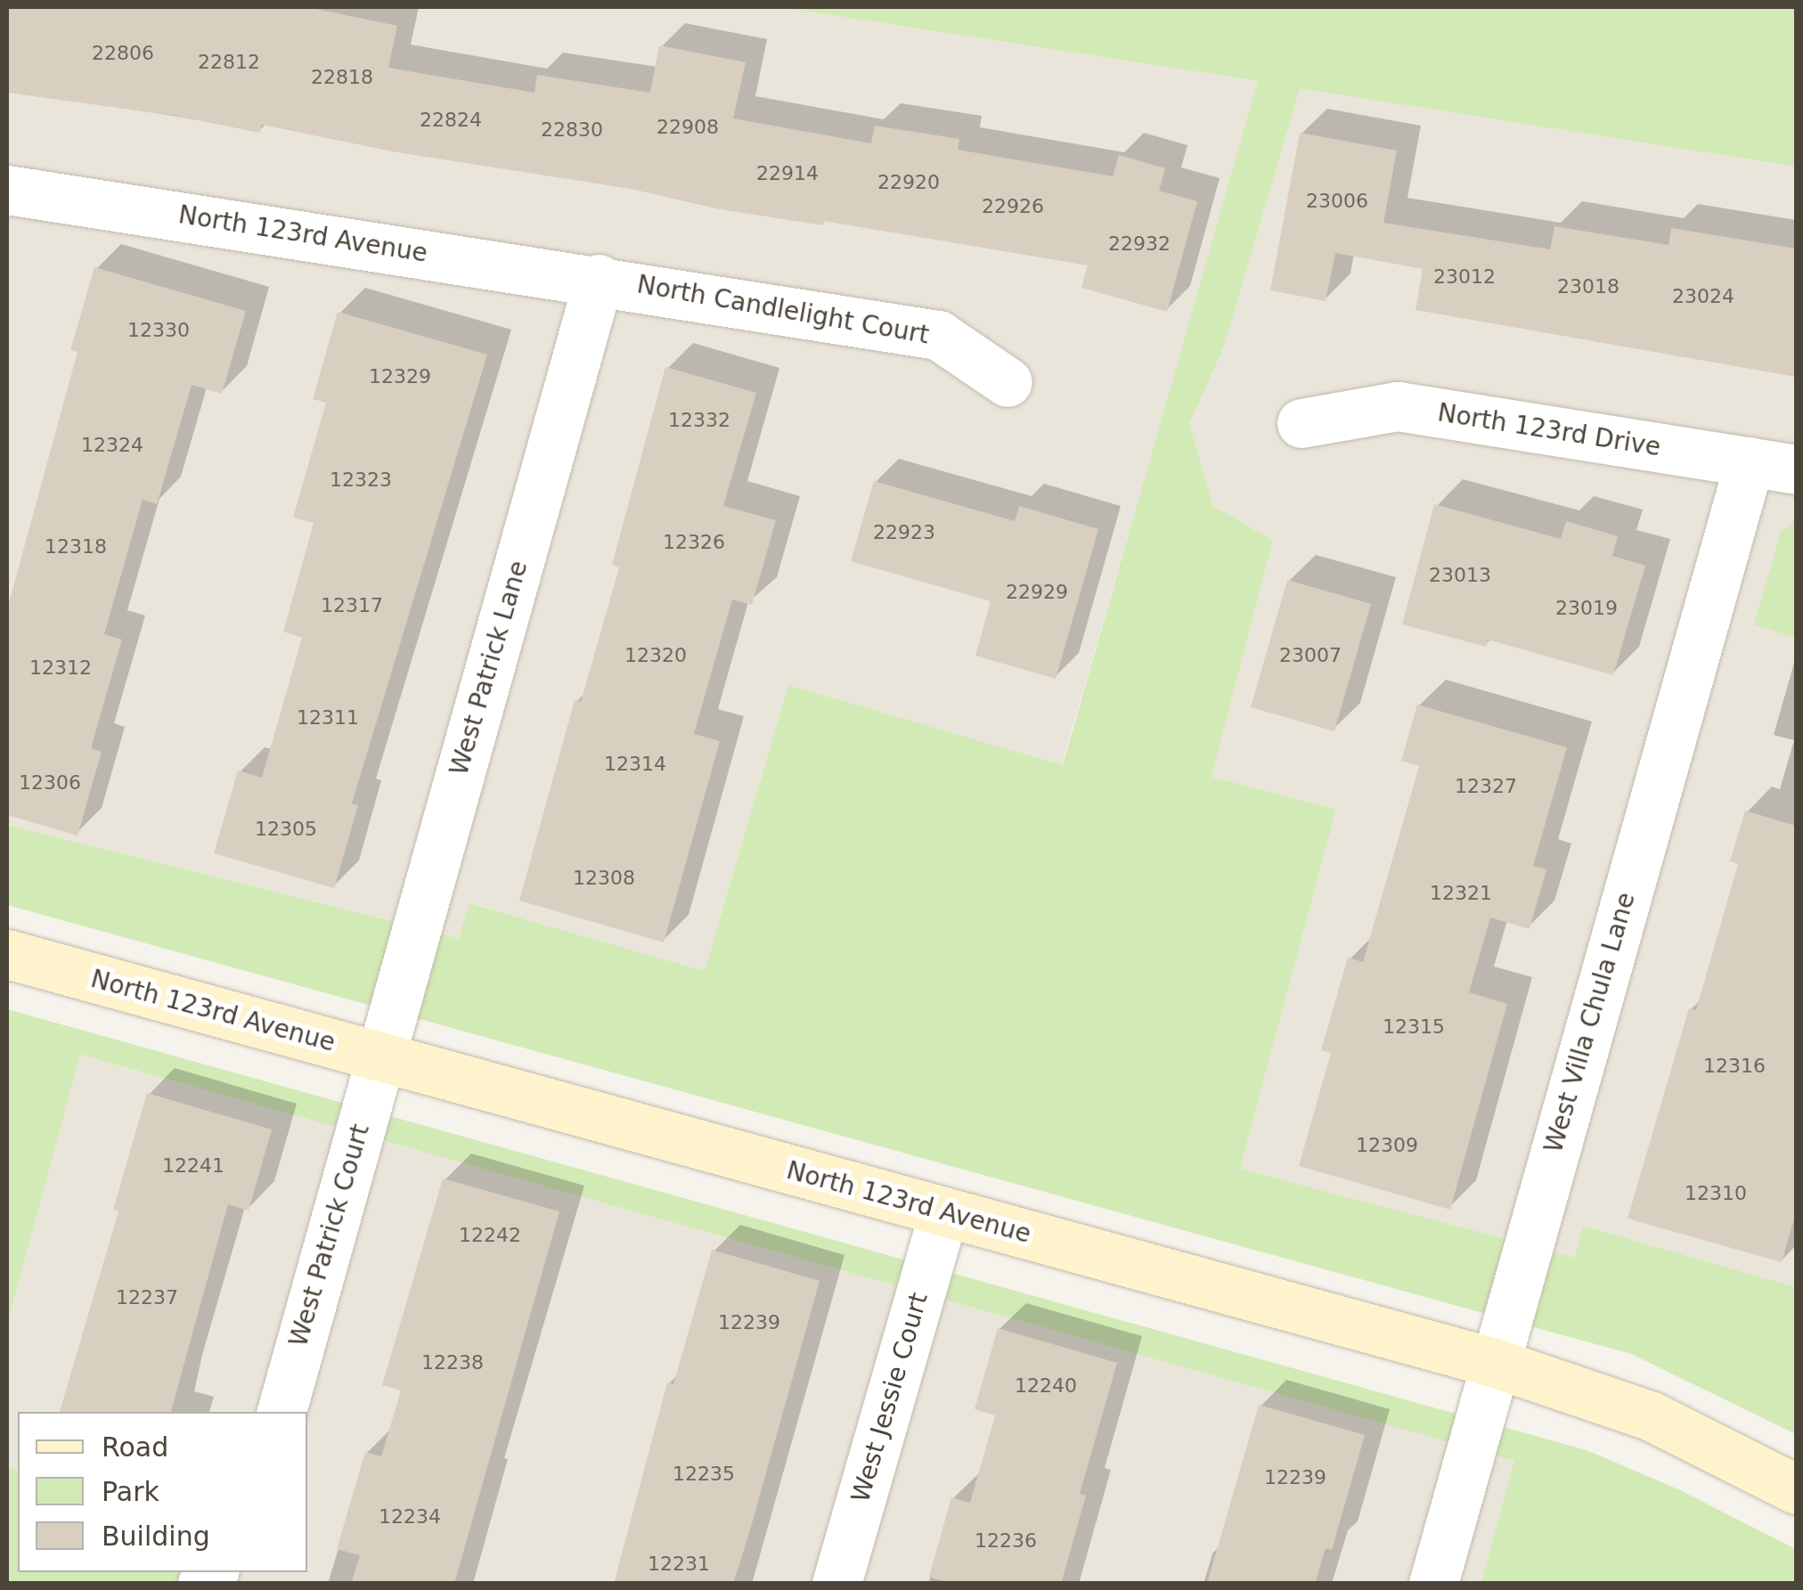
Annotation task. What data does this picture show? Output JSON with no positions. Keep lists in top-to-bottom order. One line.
{"streets":{"street":["North 123rd Avenue","North Candlelight Court","North 123rd Drive","West Patrick Lane","West Villa Chula Lane","West Patrick Court","West Jessie Court"]},"crossings":[["North 123rd Avenue","North Candlelight Court"],["North 123rd Avenue","West Patrick Lane"],["North 123rd Avenue","West Villa Chula Lane"],["North 123rd Avenue","West Patrick Court"],["North 123rd Avenue","West Jessie Court"],["North Candlelight Court","West Patrick Lane"],["North 123rd Drive","West Villa Chula Lane"],["West Patrick Lane","West Patrick Court"]],"house_numbers":["22806","22812","22818","22824","22908","22830","22914","22920","23006","22926","22932","23012","23018","23024","12330","12329","12332","12324","12323","22923","12326","12318","23013","22929","12317","23019","12320","23007","12312","12311","12314","12306","12327","12305","12308","12321","12315","12316","12309","12241","12310","12242","12237","12239","12238","12240","12235","12239","12234","12236","12231"],"legend":["Road","Park","Building"]}
